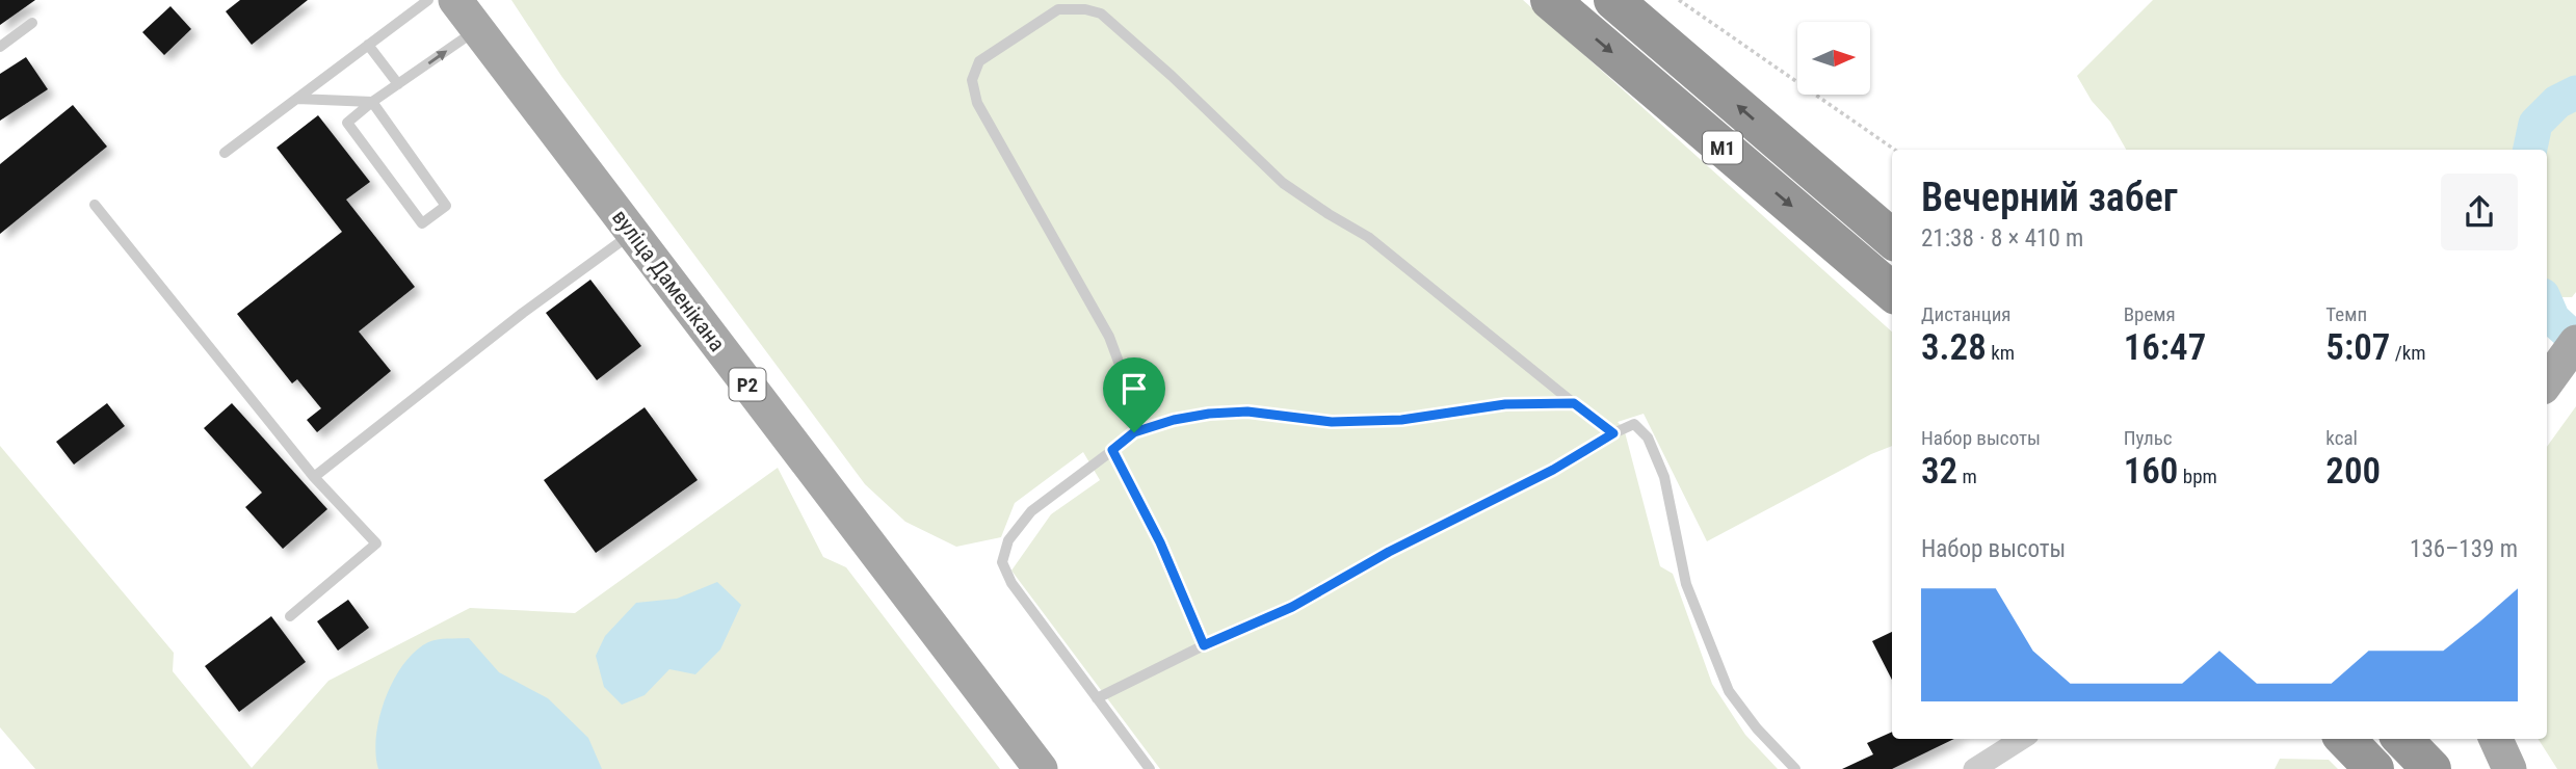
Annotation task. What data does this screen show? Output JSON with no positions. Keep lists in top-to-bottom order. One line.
{"streets":{"highway":["М1"],"main road":["вуліца Даменікана","Р2"]},"north":"right","page":{"heading":["Вечерний забег","21:38 · 8 × 410 m"],"stats":[["Дистанция","3.28 km"],["Время","16:47"],["Темп","5:07 /km"],["Набор высоты","32 m"],["Пульс","160 bpm"],["kcal","200"]],"chart":["Набор высоты","136–139 m"]}}
